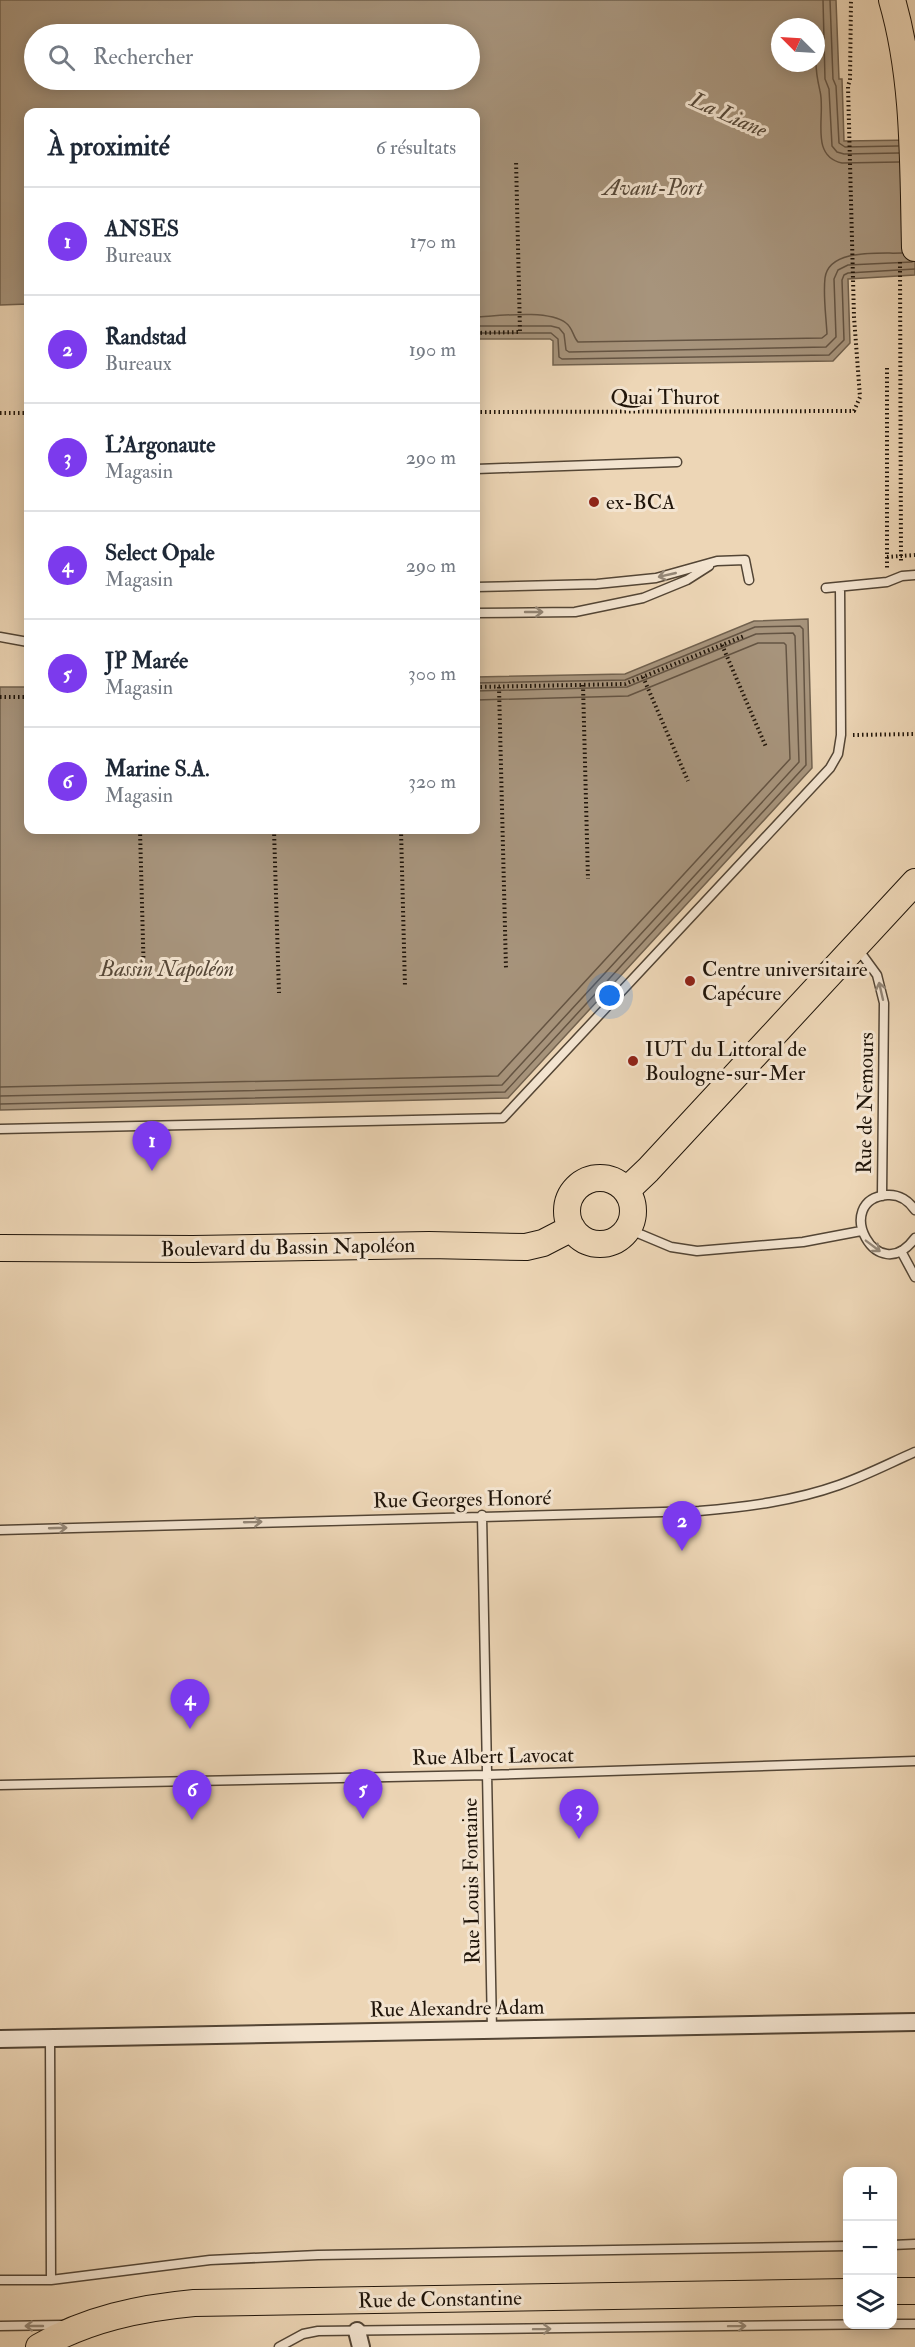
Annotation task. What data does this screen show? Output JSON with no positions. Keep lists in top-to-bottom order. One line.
{"streets":{"main road":["Boulevard du Bassin Napoléon","Rue de Constantine"],"street":["Rue Alexandre Adam"],"lane":["Rue de Nemours","Rue Georges Honoré","Rue Albert Lavocat","Rue Louis Fontaine"],"path":["Quai Thurot"]},"crossings":[["Rue Georges Honoré","Rue Louis Fontaine"],["Rue Albert Lavocat","Rue Louis Fontaine"],["Rue Louis Fontaine","Rue Alexandre Adam"]],"one_way":["Rue de Nemours","Rue Georges Honoré"],"water":["La Liane","Avant-Port","Bassin Napoléon"],"places":["ex-BCA","Centre universitaire Capécure","IUT du Littoral de Boulogne-sur-Mer"],"north":"top left","page":{"search":"Rechercher","heading":["À proximité","6 résultats"],"list":[{"mark":"1","name":"ANSES","note":"Bureaux","value":"170 m"},{"mark":"2","name":"Randstad","note":"Bureaux","value":"190 m"},{"mark":"3","name":"L'Argonaute","note":"Magasin","value":"290 m"},{"mark":"4","name":"Select Opale","note":"Magasin","value":"290 m"},{"mark":"5","name":"JP Marée","note":"Magasin","value":"300 m"},{"mark":"6","name":"Marine S.A.","note":"Magasin","value":"320 m"}],"pins":["1","2","4","5","6","3"],"map_buttons":["+","−"]}}
